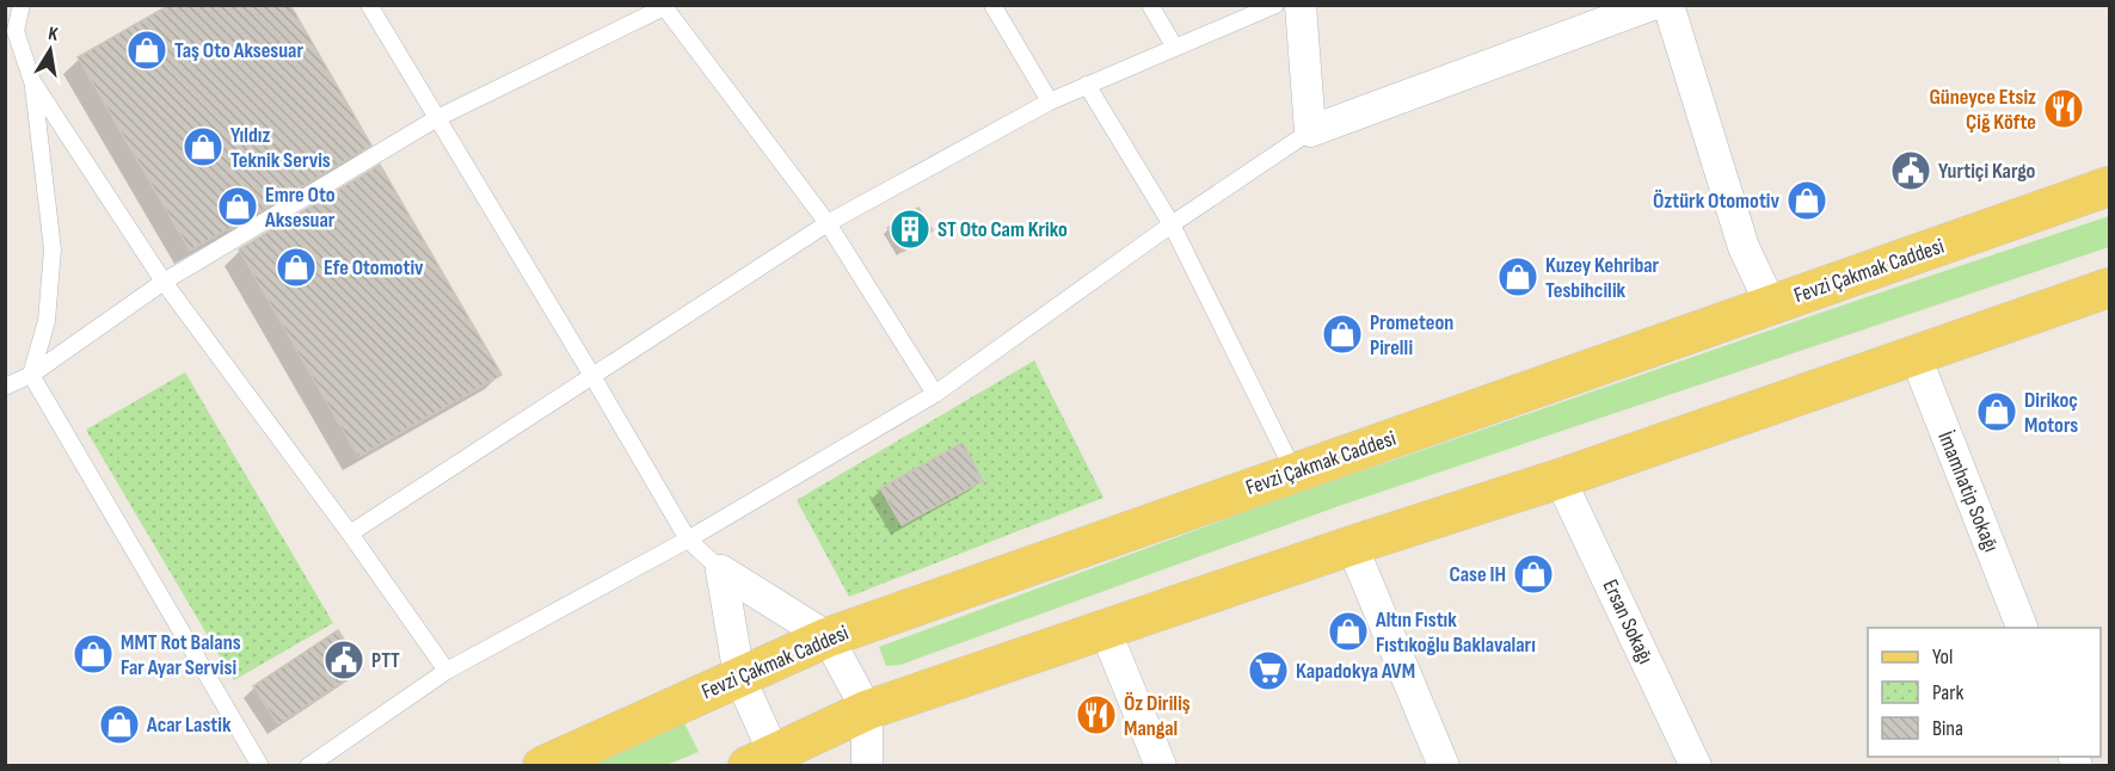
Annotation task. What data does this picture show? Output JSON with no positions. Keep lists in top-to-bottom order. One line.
{"streets":{"main road":["Fevzi Çakmak Caddesi"],"street":["İmamhatip Sokağı","Ersan Sokağı"]},"places":{"shop":["Taş Oto Aksesuar","Yıldız Teknik Servis","Öztürk Otomotiv","Emre Oto Aksesuar","Efe Otomotiv","Kuzey Kehribar Tesbihcilik","Prometeon Pirelli","Dirikoç Motors","Case IH","Altın Fıstık Fıstıkoğlu Baklavaları","MMT Rot Balans Far Ayar Servisi","Acar Lastik"],"restaurant":["Güneyce Etsiz Çiğ Köfte","Öz Diriliş Mangal"],"public building":["Yurtiçi Kargo","PTT"],"building":["ST Oto Cam Kriko"],"supermarket":["Kapadokya AVM"]},"legend":["Yol","Park","Bina"],"north":"top"}
